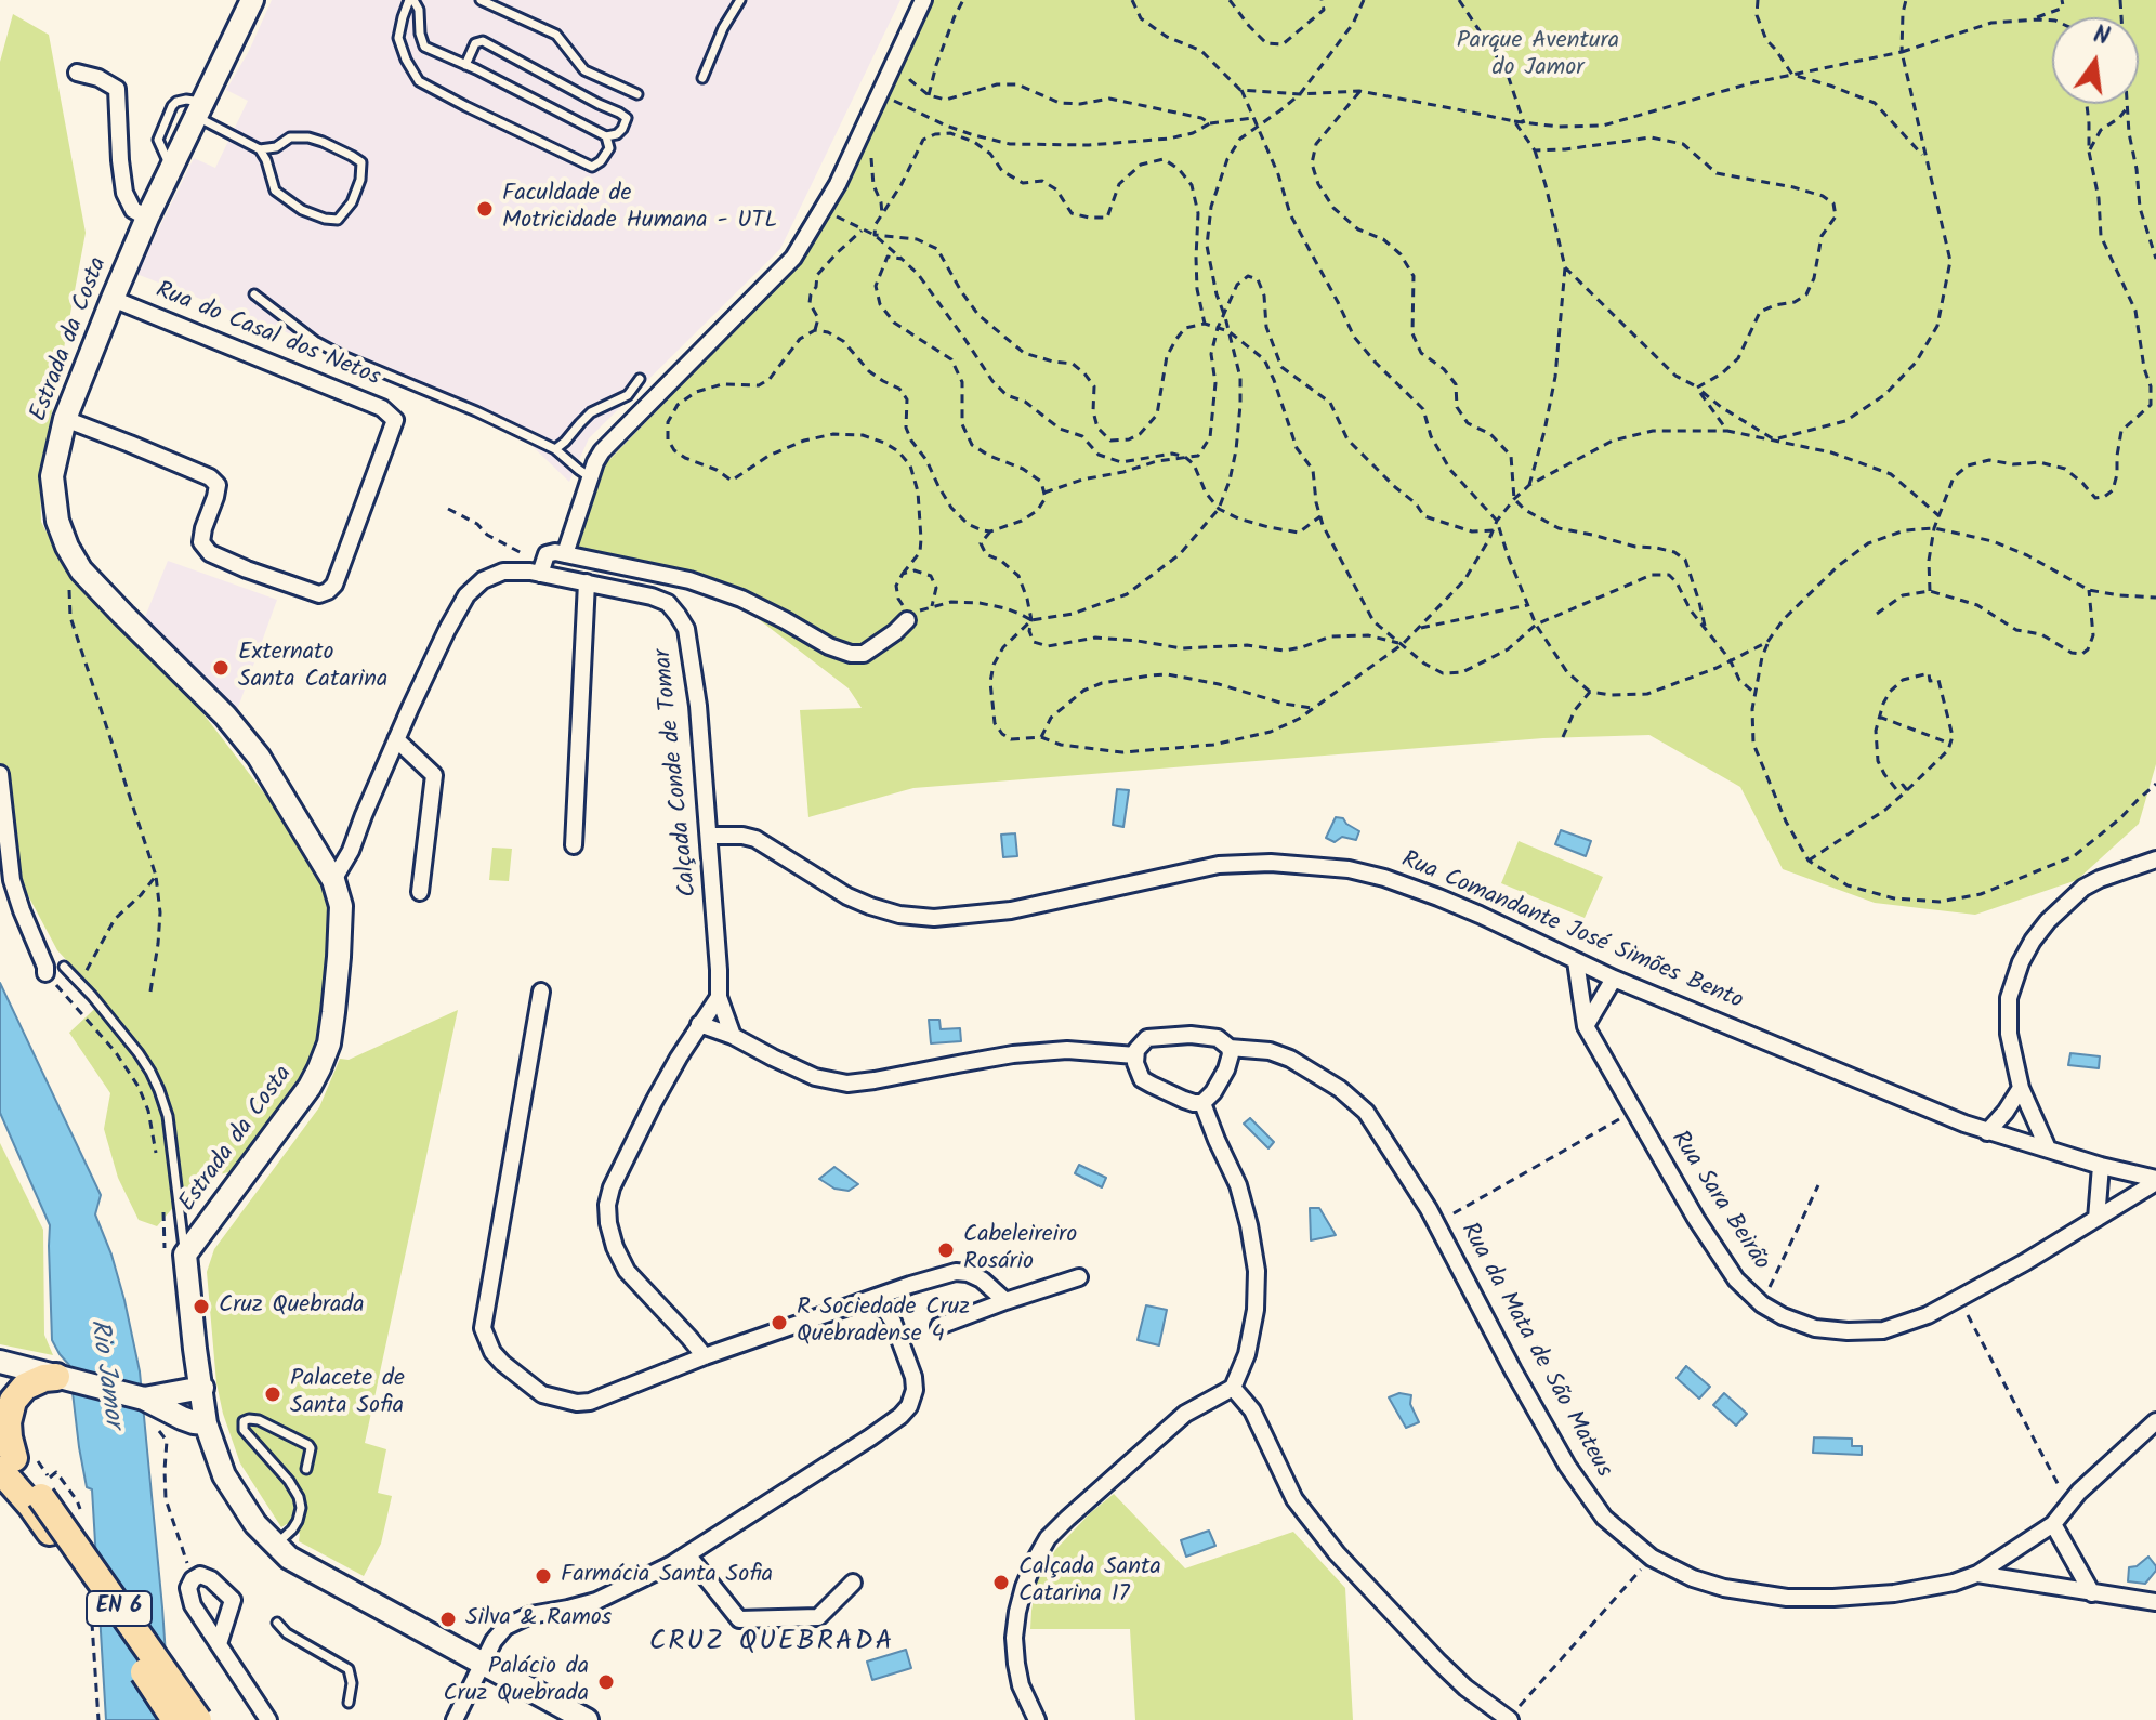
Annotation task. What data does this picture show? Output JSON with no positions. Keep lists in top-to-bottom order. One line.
{"streets":{"main road":["EN 6"],"street":["Rua do Casal dos Netos","Estrada da Costa","Calçada Conde de Tomar","Rua Comandante José Simões Bento","Rua Sara Beirão","Rua da Mata de São Mateus"]},"crossings":[["Rua do Casal dos Netos","Estrada da Costa"],["Estrada da Costa","Calçada Conde de Tomar"],["Calçada Conde de Tomar","Rua Comandante José Simões Bento"],["Rua Comandante José Simões Bento","Rua Sara Beirão"]],"districts":["CRUZ QUEBRADA"],"water":["Rio Jamor"],"parks":["Parque Aventura do Jamor"],"places":["Faculdade de Motricidade Humana - UTL","Externato Santa Catarina","Cabeleireiro Rosário","Cruz Quebrada","R Sociedade Cruz Quebradense 4","Palacete de Santa Sofia","Farmácia Santa Sofia","Calçada Santa Catarina 17","Silva & Ramos","Palácio da Cruz Quebrada"],"north":"top"}
